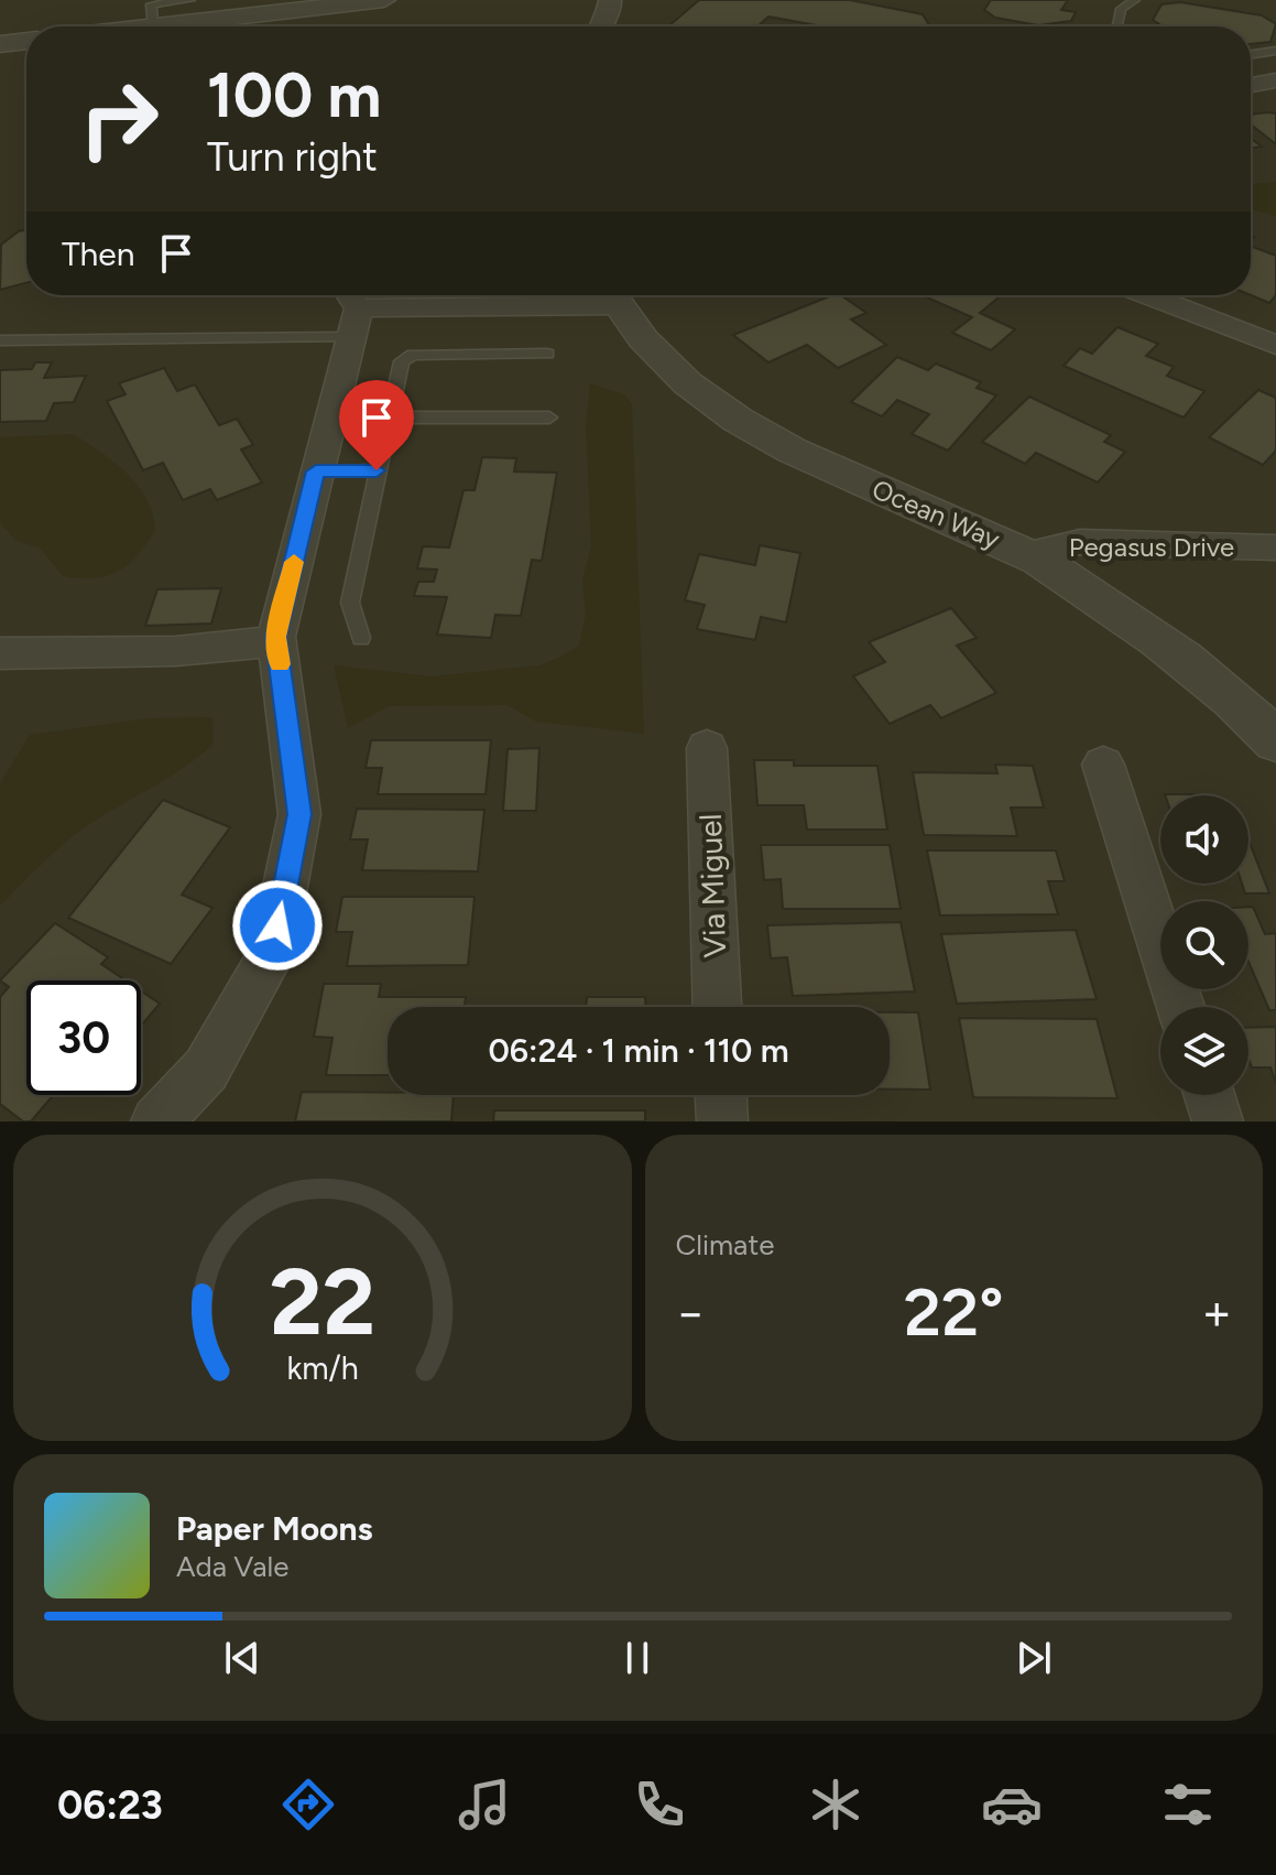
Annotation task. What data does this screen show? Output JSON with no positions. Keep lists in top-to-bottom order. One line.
{"streets":{"street":["Ocean Way","Pegasus Drive","Via Miguel"]},"crossings":[["Ocean Way","Pegasus Drive"]],"page":{"turn":["100 m","Turn right"],"then":"Then","limit":"30","trip":"06:24 · 1 min · 110 m","tile":"Climate","heat":["−","22°","+"],"song":["Paper Moons","Ada Vale"],"tabs":"06:23","gauge":["22","km/h"]}}
